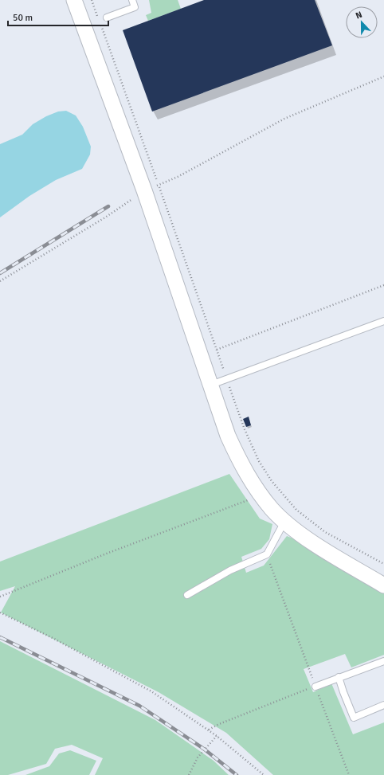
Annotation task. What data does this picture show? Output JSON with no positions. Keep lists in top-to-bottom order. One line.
{"scale_bar":"50 m","north":"top"}
